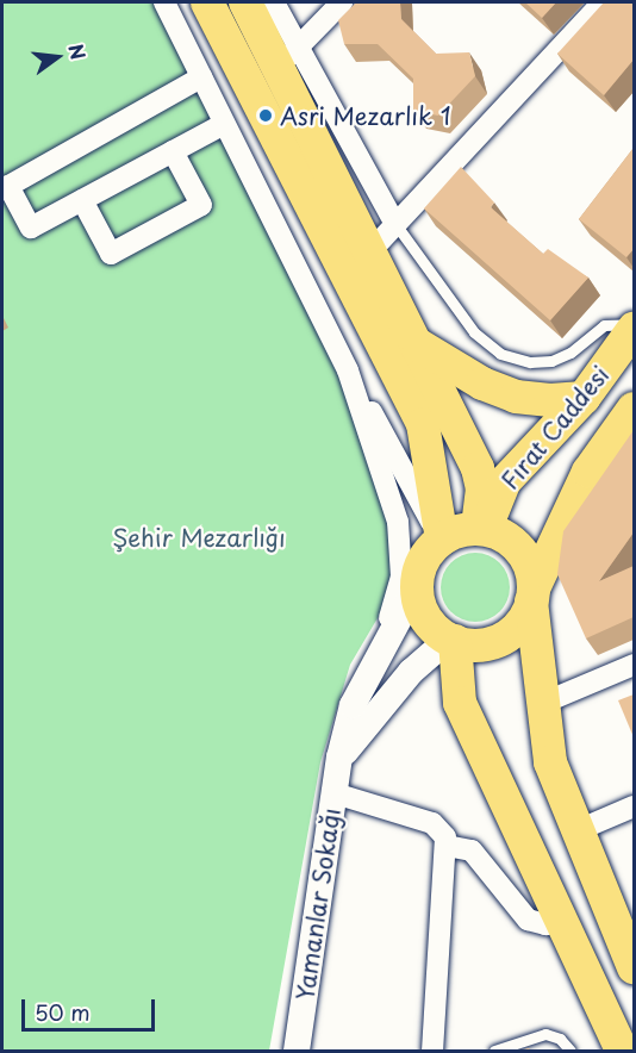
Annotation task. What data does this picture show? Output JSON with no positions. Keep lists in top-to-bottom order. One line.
{"streets":{"main road":["Fırat Caddesi"],"street":["Yamanlar Sokağı"]},"crossings":[["Fırat Caddesi","Yamanlar Sokağı"]],"parks":["Şehir Mezarlığı"],"places":["Asri Mezarlık 1"],"scale_bar":"50 m","north":"right"}
